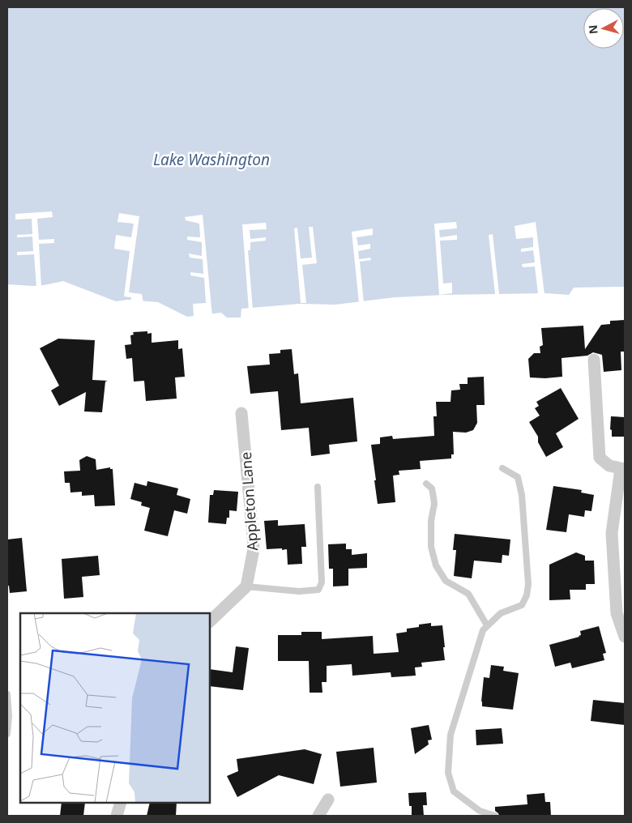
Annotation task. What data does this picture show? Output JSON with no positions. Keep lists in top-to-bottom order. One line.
{"streets":{"street":["Appleton Lane"]},"water":["Lake Washington"],"north":"left"}
